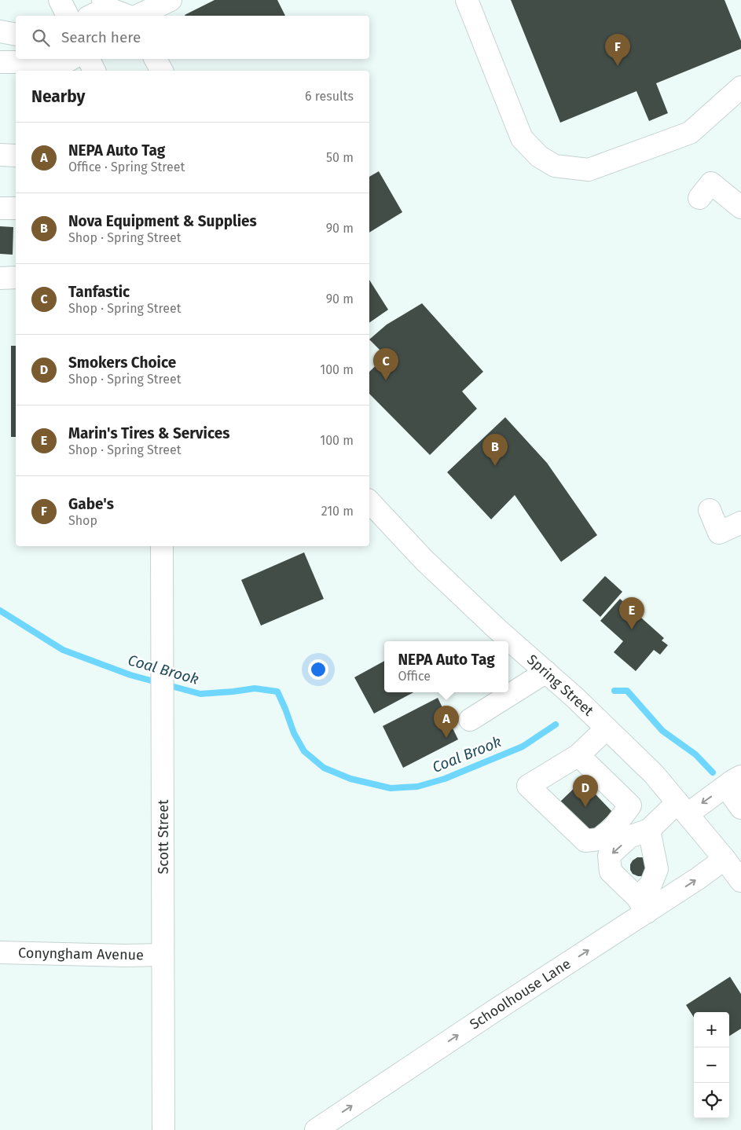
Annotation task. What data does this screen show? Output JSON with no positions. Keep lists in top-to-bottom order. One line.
{"streets":{"street":["Spring Street","Scott Street","Conyngham Avenue","Schoolhouse Lane"]},"crossings":[["Spring Street","Schoolhouse Lane"],["Scott Street","Conyngham Avenue"]],"one_way":["Schoolhouse Lane"],"water":["Coal Brook"],"page":{"search":"Search here","pins":["F","C","B","E","A","D"],"heading":["Nearby","6 results"],"list":[{"mark":"A","name":"NEPA Auto Tag","note":"Office · Spring Street","value":"50 m"},{"mark":"B","name":"Nova Equipment & Supplies","note":"Shop · Spring Street","value":"90 m"},{"mark":"C","name":"Tanfastic","note":"Shop · Spring Street","value":"90 m"},{"mark":"D","name":"Smokers Choice","note":"Shop · Spring Street","value":"100 m"},{"mark":"E","name":"Marin's Tires & Services","note":"Shop · Spring Street","value":"100 m"},{"mark":"F","name":"Gabe's","note":"Shop","value":"210 m"}],"popup":["NEPA Auto Tag","Office"],"map_buttons":["+","−"]}}
